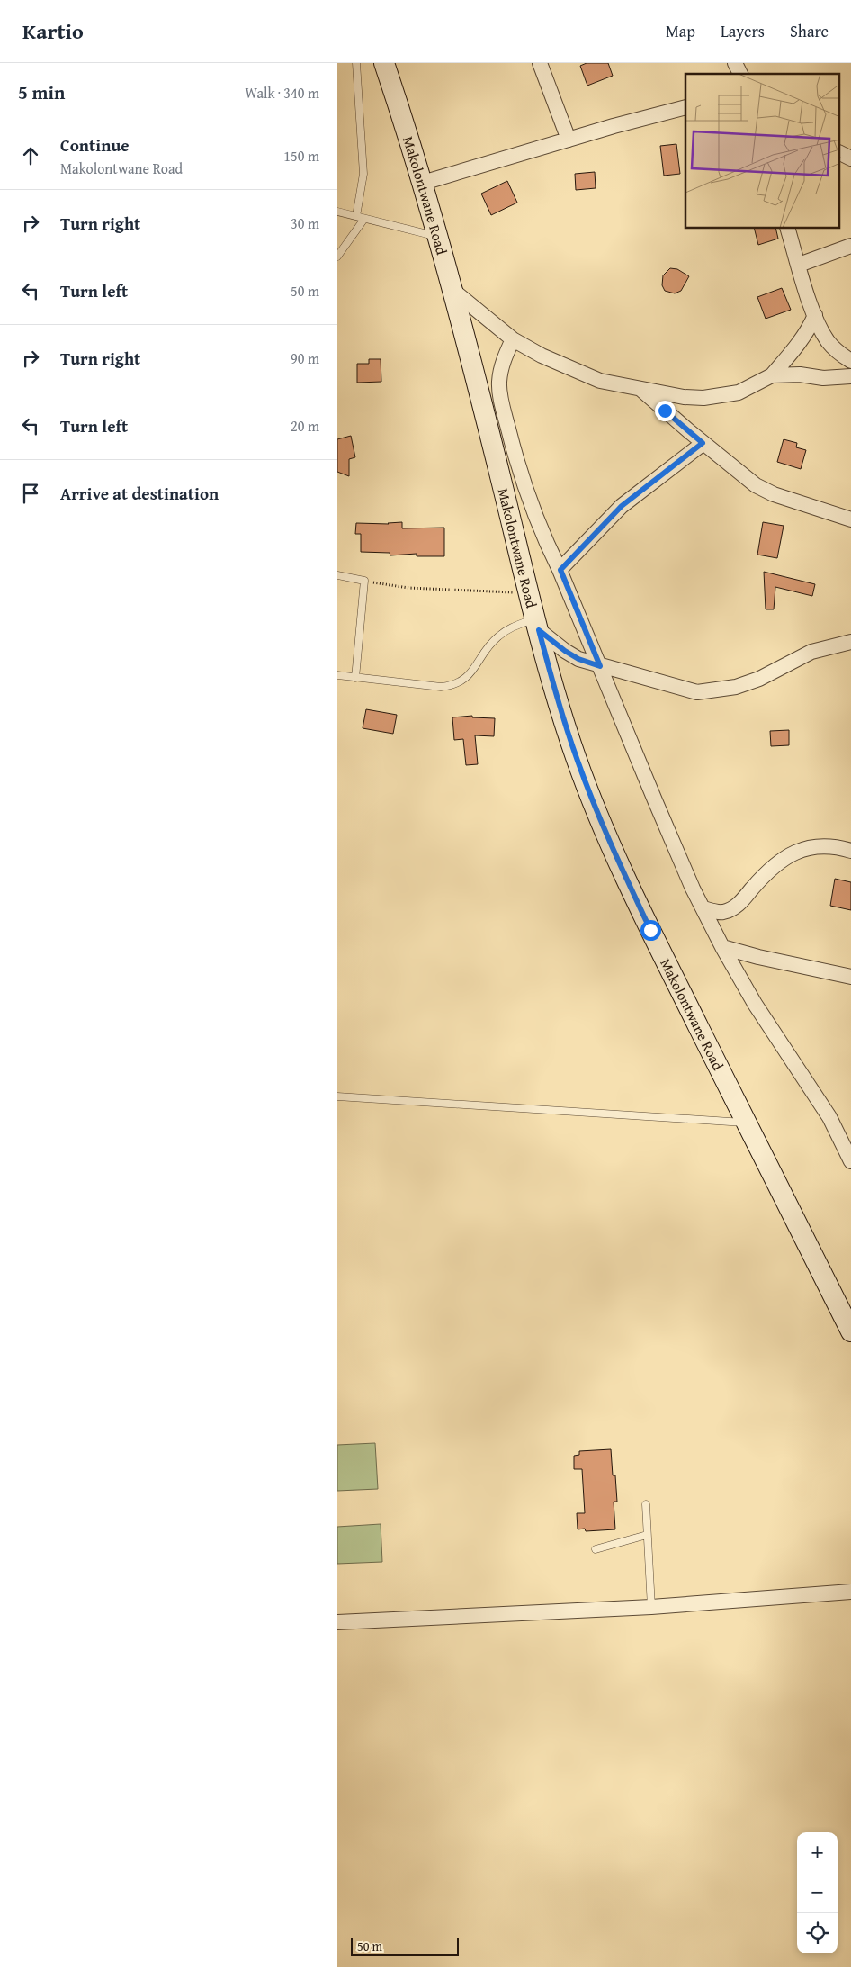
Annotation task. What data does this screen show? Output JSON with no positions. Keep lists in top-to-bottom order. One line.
{"streets":{"main road":["Makolontwane Road"]},"scale_bar":"50 m","page":{"header":"Kartio","nav":["Map","Layers","Share"],"heading":["5 min","Walk · 340 m"],"list":[["Continue","Makolontwane Road","150 m"],["Turn right","30 m"],["Turn left","50 m"],["Turn right","90 m"],["Turn left","20 m"],"Arrive at destination"],"map_buttons":["+","−"],"scale":"50 m"}}
